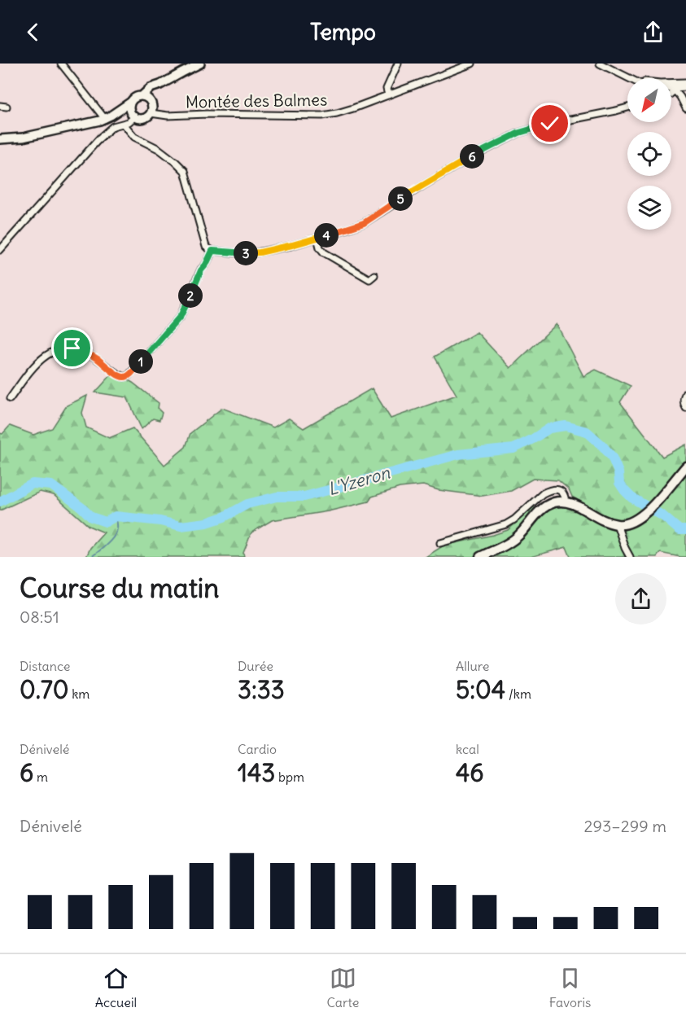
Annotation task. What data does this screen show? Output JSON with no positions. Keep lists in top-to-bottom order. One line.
{"streets":{"street":["Montée des Balmes"]},"water":["L'Yzeron"],"north":"bottom left","page":{"header":"Tempo","pins":["6","5","4","3","2","1"],"heading":["Course du matin","08:51"],"stats":[["Distance","0.70 km"],["Durée","3:33"],["Allure","5:04 /km"],["Dénivelé","6 m"],["Cardio","143 bpm"],["kcal","46"]],"chart":["Dénivelé","293–299 m"],"tabs":["Accueil","Carte","Favoris"]}}
